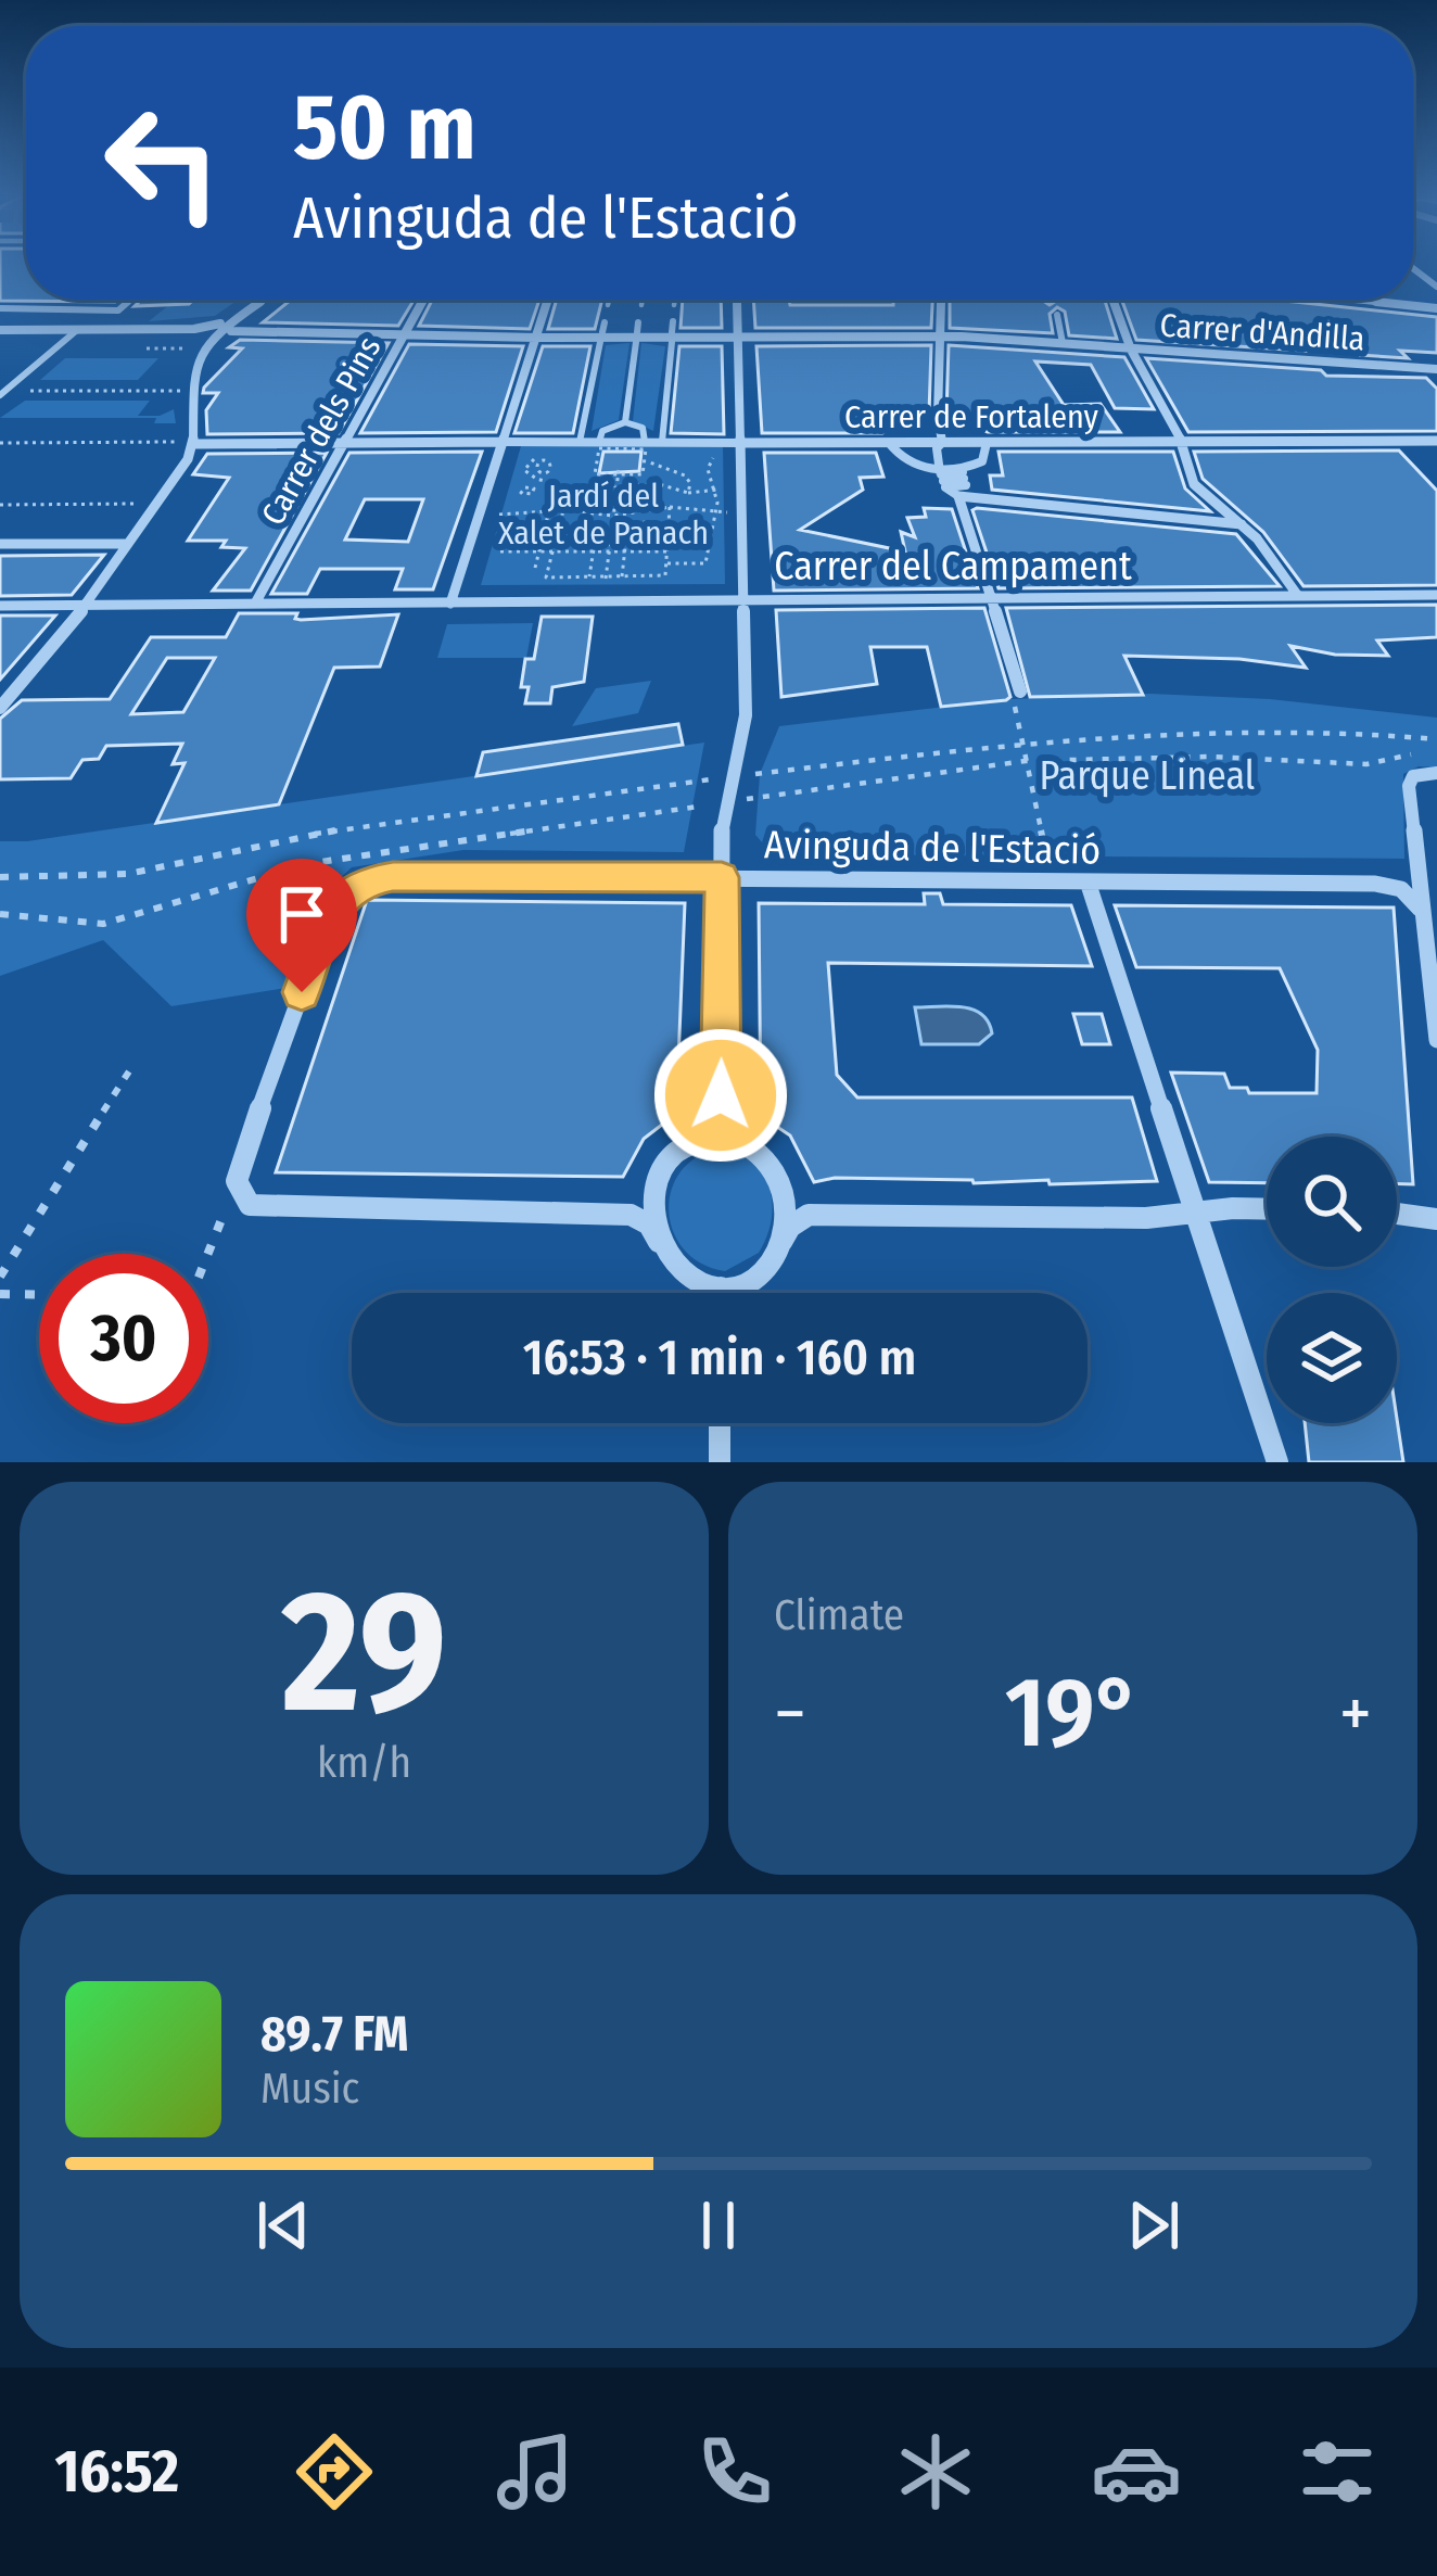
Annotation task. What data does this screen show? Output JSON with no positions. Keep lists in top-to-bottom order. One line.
{"streets":{"street":["Carrer d'Andilla","Carrer de Fortaleny","Carrer dels Pins","Carrer del Campament","Avinguda de l'Estació"]},"crossings":[["Carrer d'Andilla","Carrer dels Pins"],["Carrer dels Pins","Carrer del Campament"]],"parks":["Jardí del Xalet de Panach","Parque Lineal"],"page":{"turn":["50 m","Avinguda de l'Estació"],"limit":"30","trip":"16:53 · 1 min · 160 m","tile":[["29","km/h"],"Climate"],"heat":["−","19°","+"],"song":["89.7 FM","Music"],"tabs":"16:52"}}
